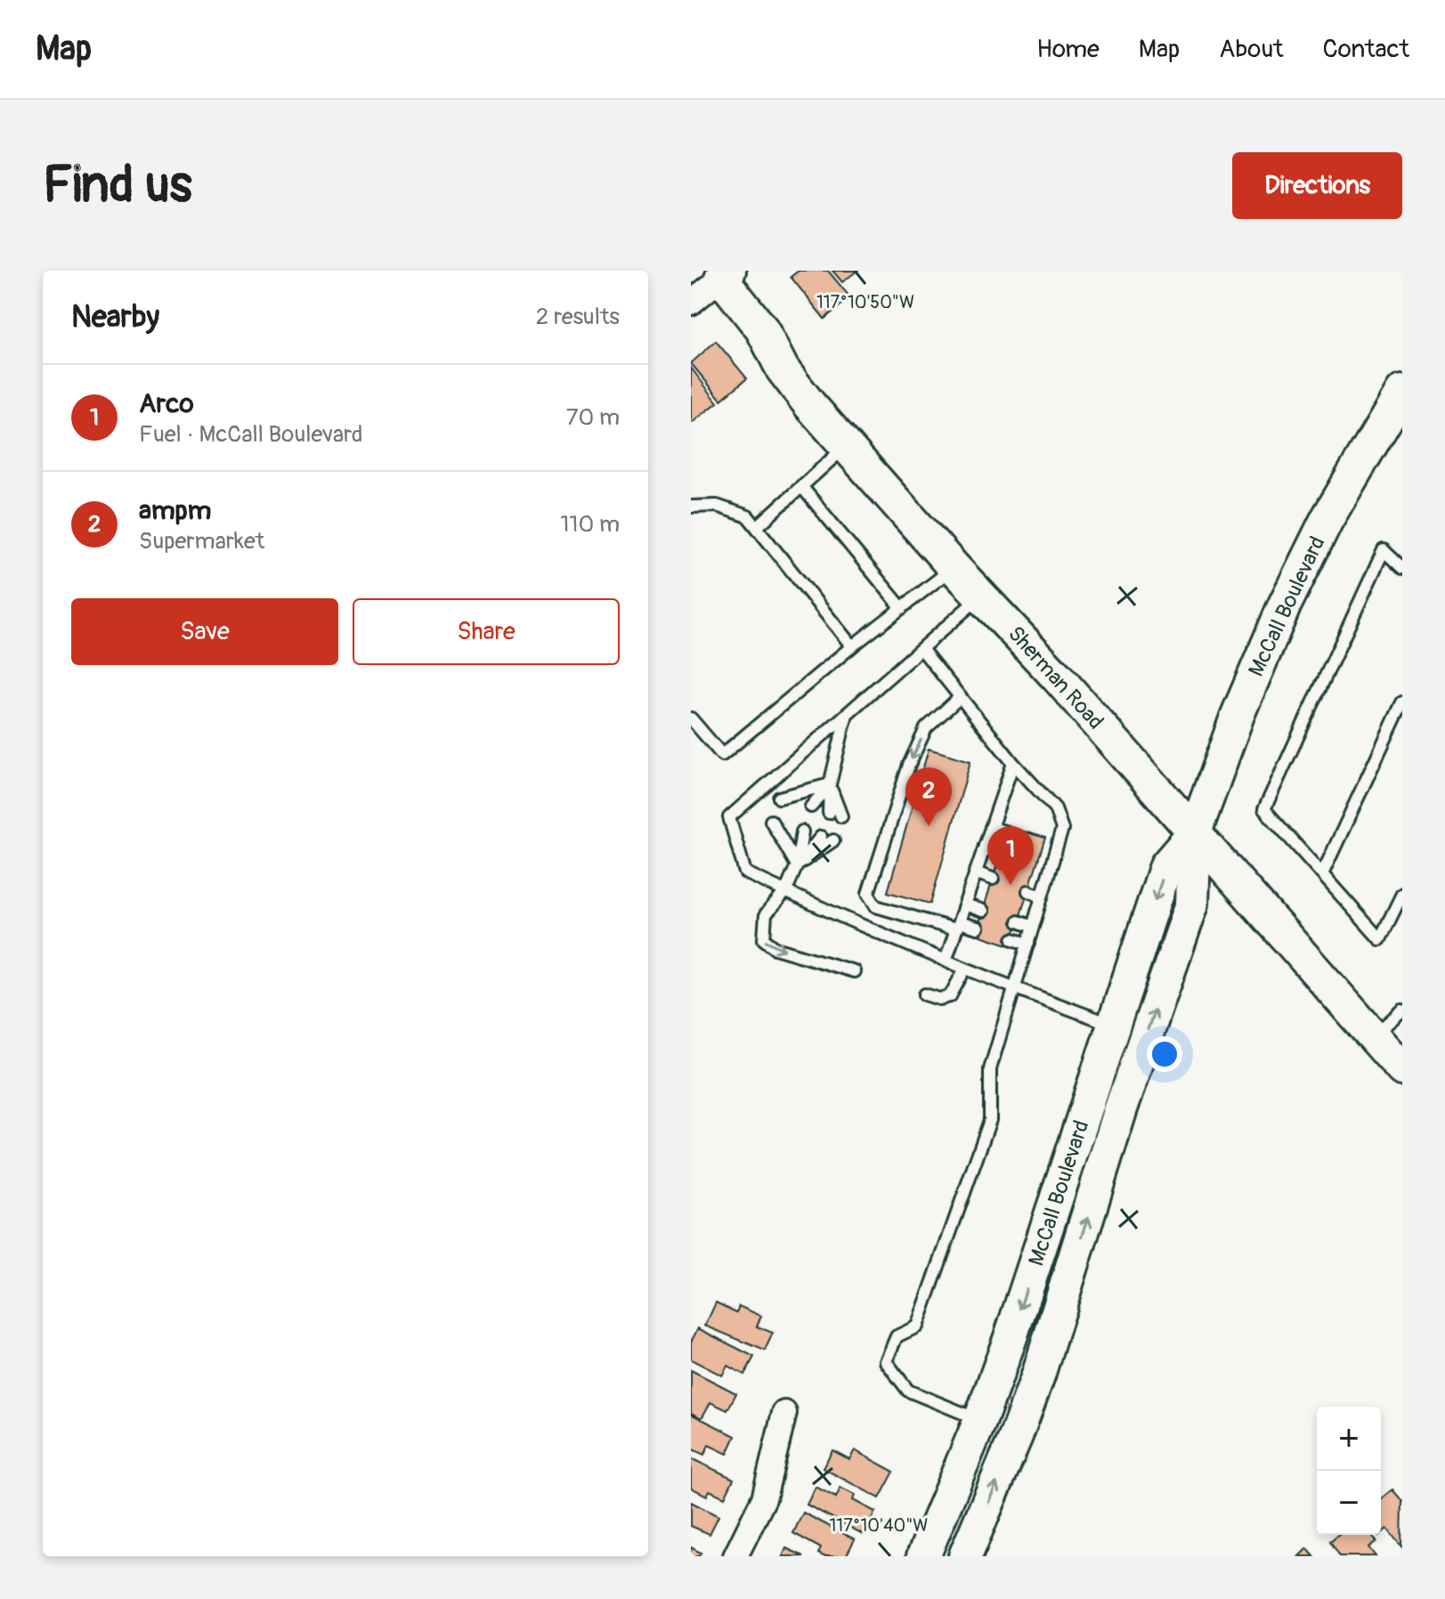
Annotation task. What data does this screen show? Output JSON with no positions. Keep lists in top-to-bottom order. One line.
{"streets":{"main road":["McCall Boulevard","Sherman Road"]},"crossings":[["McCall Boulevard","Sherman Road"]],"page":{"header":"Map","nav":["Home","Map","About","Contact"],"buttons":["Directions",["Save","Share"]],"title":"Find us","heading":["Nearby","2 results"],"list":[{"mark":"1","name":"Arco","note":"Fuel · McCall Boulevard","value":"70 m"},{"mark":"2","name":"ampm","note":"Supermarket","value":"110 m"}],"pins":["2","1"],"map_buttons":["+","−"]},"coordinates":["117°10'50\"W","117°10'40\"W"]}
